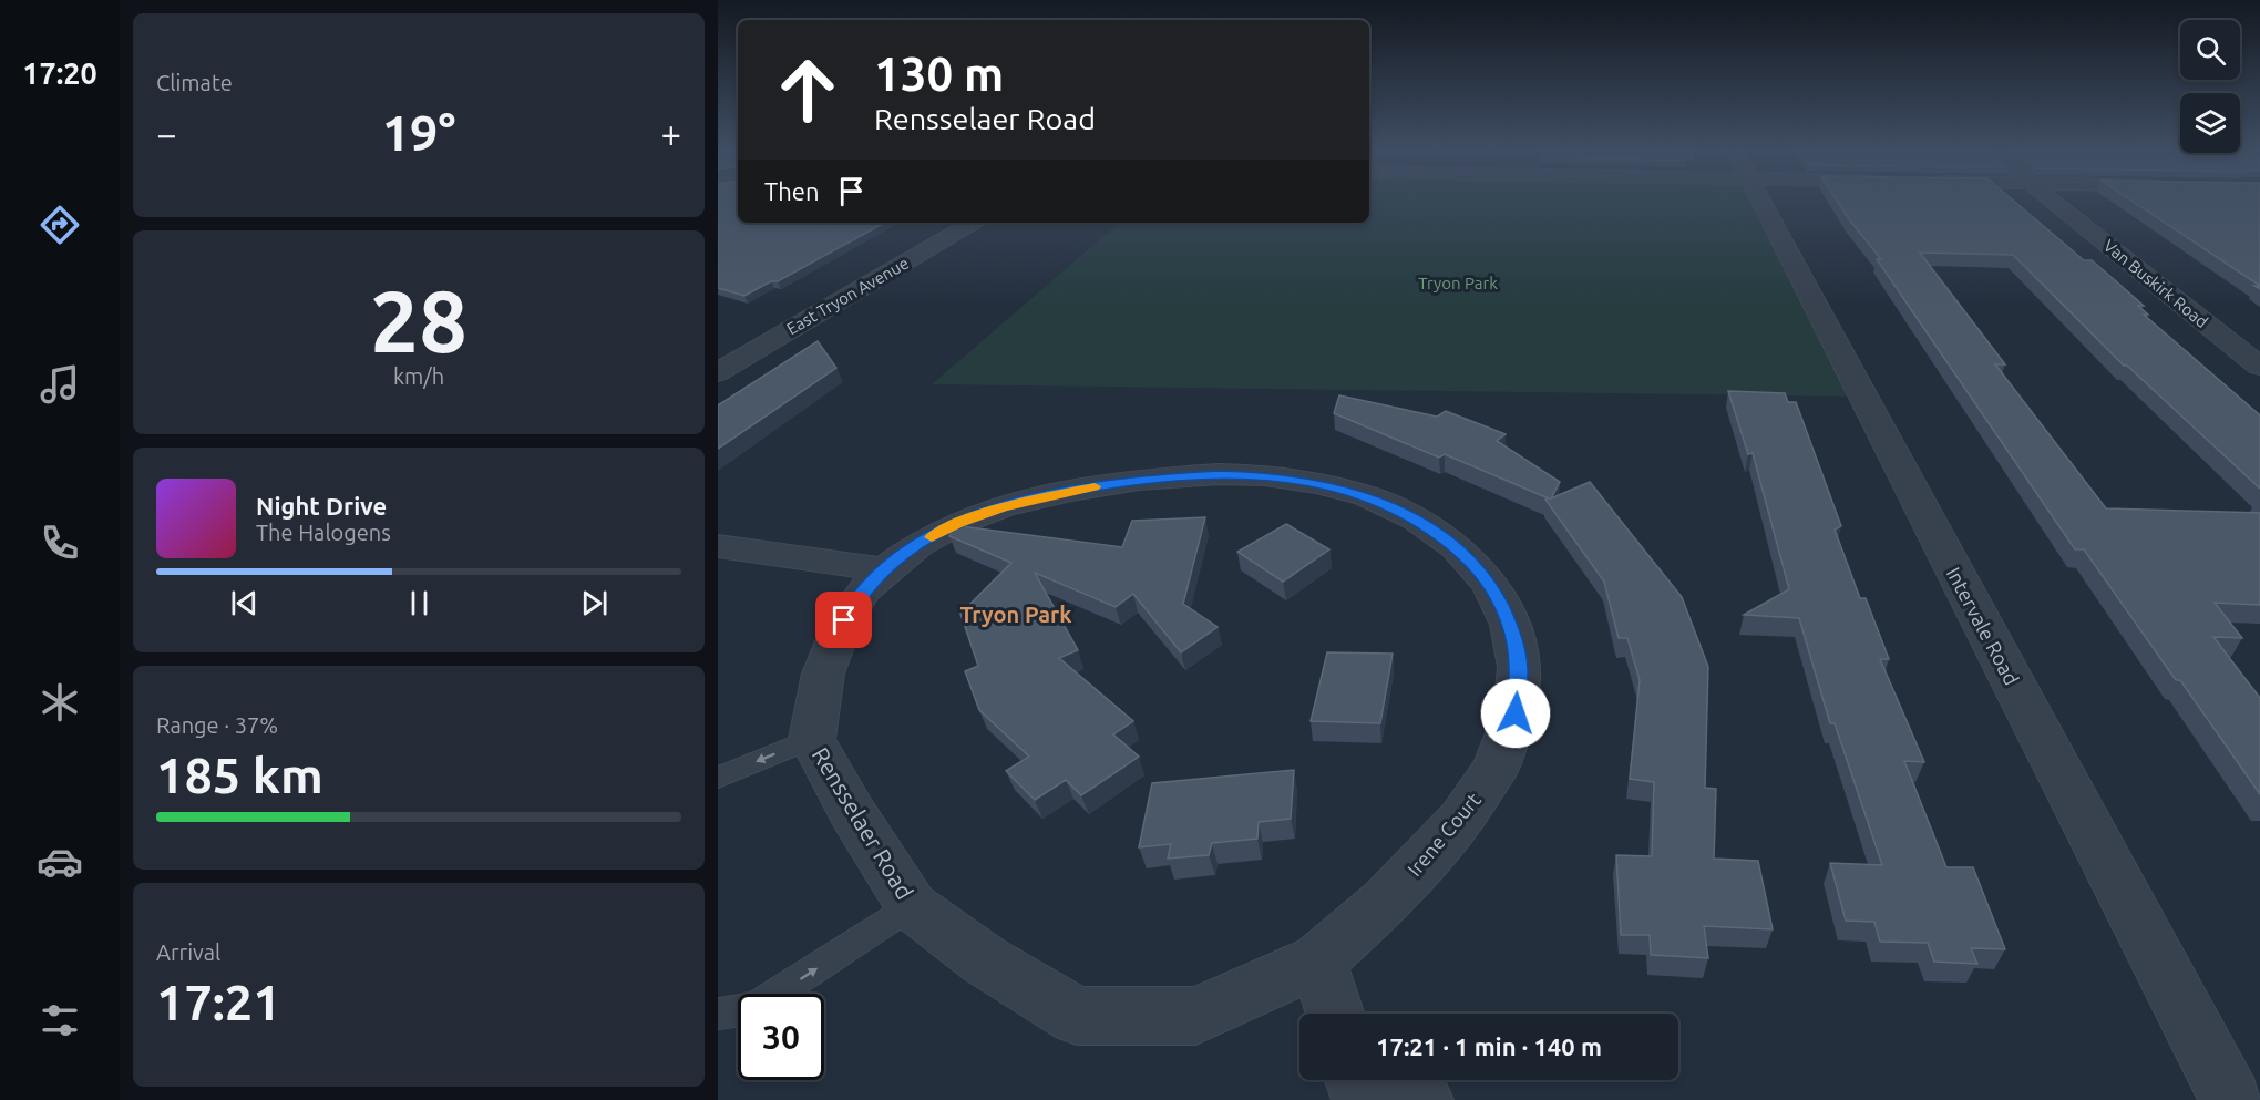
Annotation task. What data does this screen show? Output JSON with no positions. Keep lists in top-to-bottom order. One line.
{"streets":{"street":["Van Buskirk Road","East Tryon Avenue","Intervale Road","Rensselaer Road","Irene Court"]},"crossings":[["Rensselaer Road","Irene Court"]],"districts":["Tryon Park"],"parks":["Tryon Park"],"page":{"tabs":"17:20","tile":["Climate",["28","km/h"],["Range · 37%","185 km"],["Arrival","17:21"]],"turn":["130 m","Rensselaer Road"],"heat":["−","19°","+"],"then":"Then","song":["Night Drive","The Halogens"],"limit":"30","trip":"17:21 · 1 min · 140 m"}}
